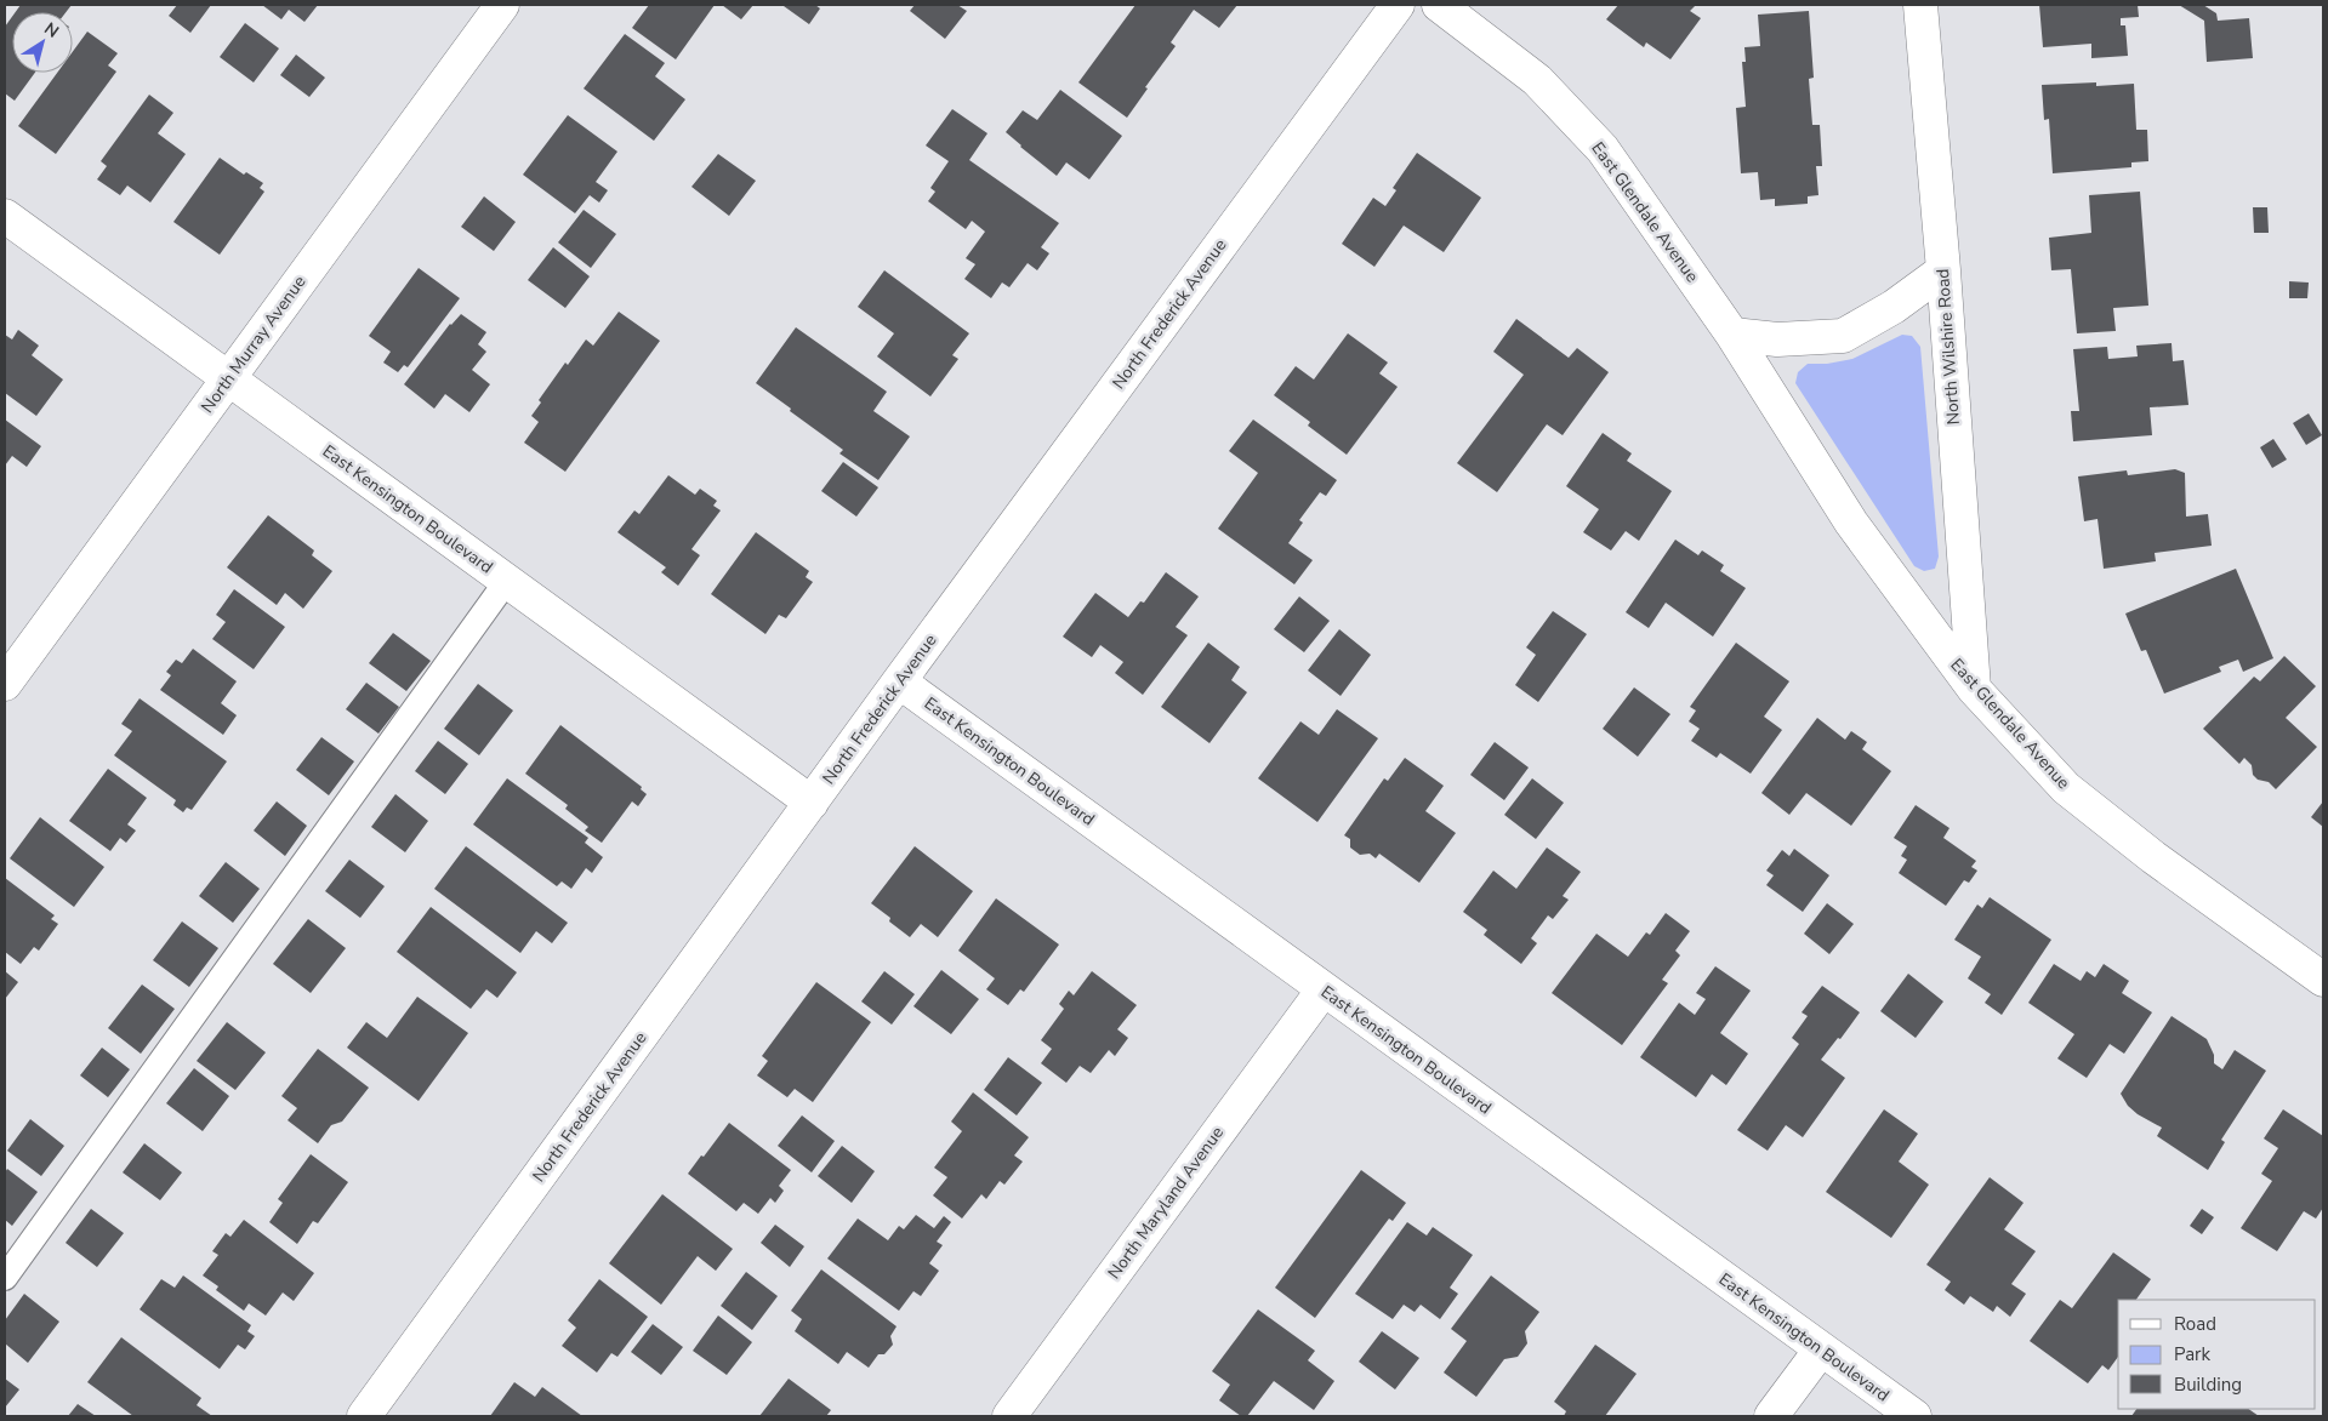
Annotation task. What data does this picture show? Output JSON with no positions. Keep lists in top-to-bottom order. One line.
{"streets":{"street":["East Glendale Avenue","North Frederick Avenue","North Murray Avenue","North Wilshire Road","East Kensington Boulevard","North Maryland Avenue"]},"crossings":[["East Glendale Avenue","North Wilshire Road"],["North Frederick Avenue","East Kensington Boulevard"],["North Murray Avenue","East Kensington Boulevard"],["East Kensington Boulevard","North Maryland Avenue"]],"legend":["Road","Park","Building"],"north":"top right"}
